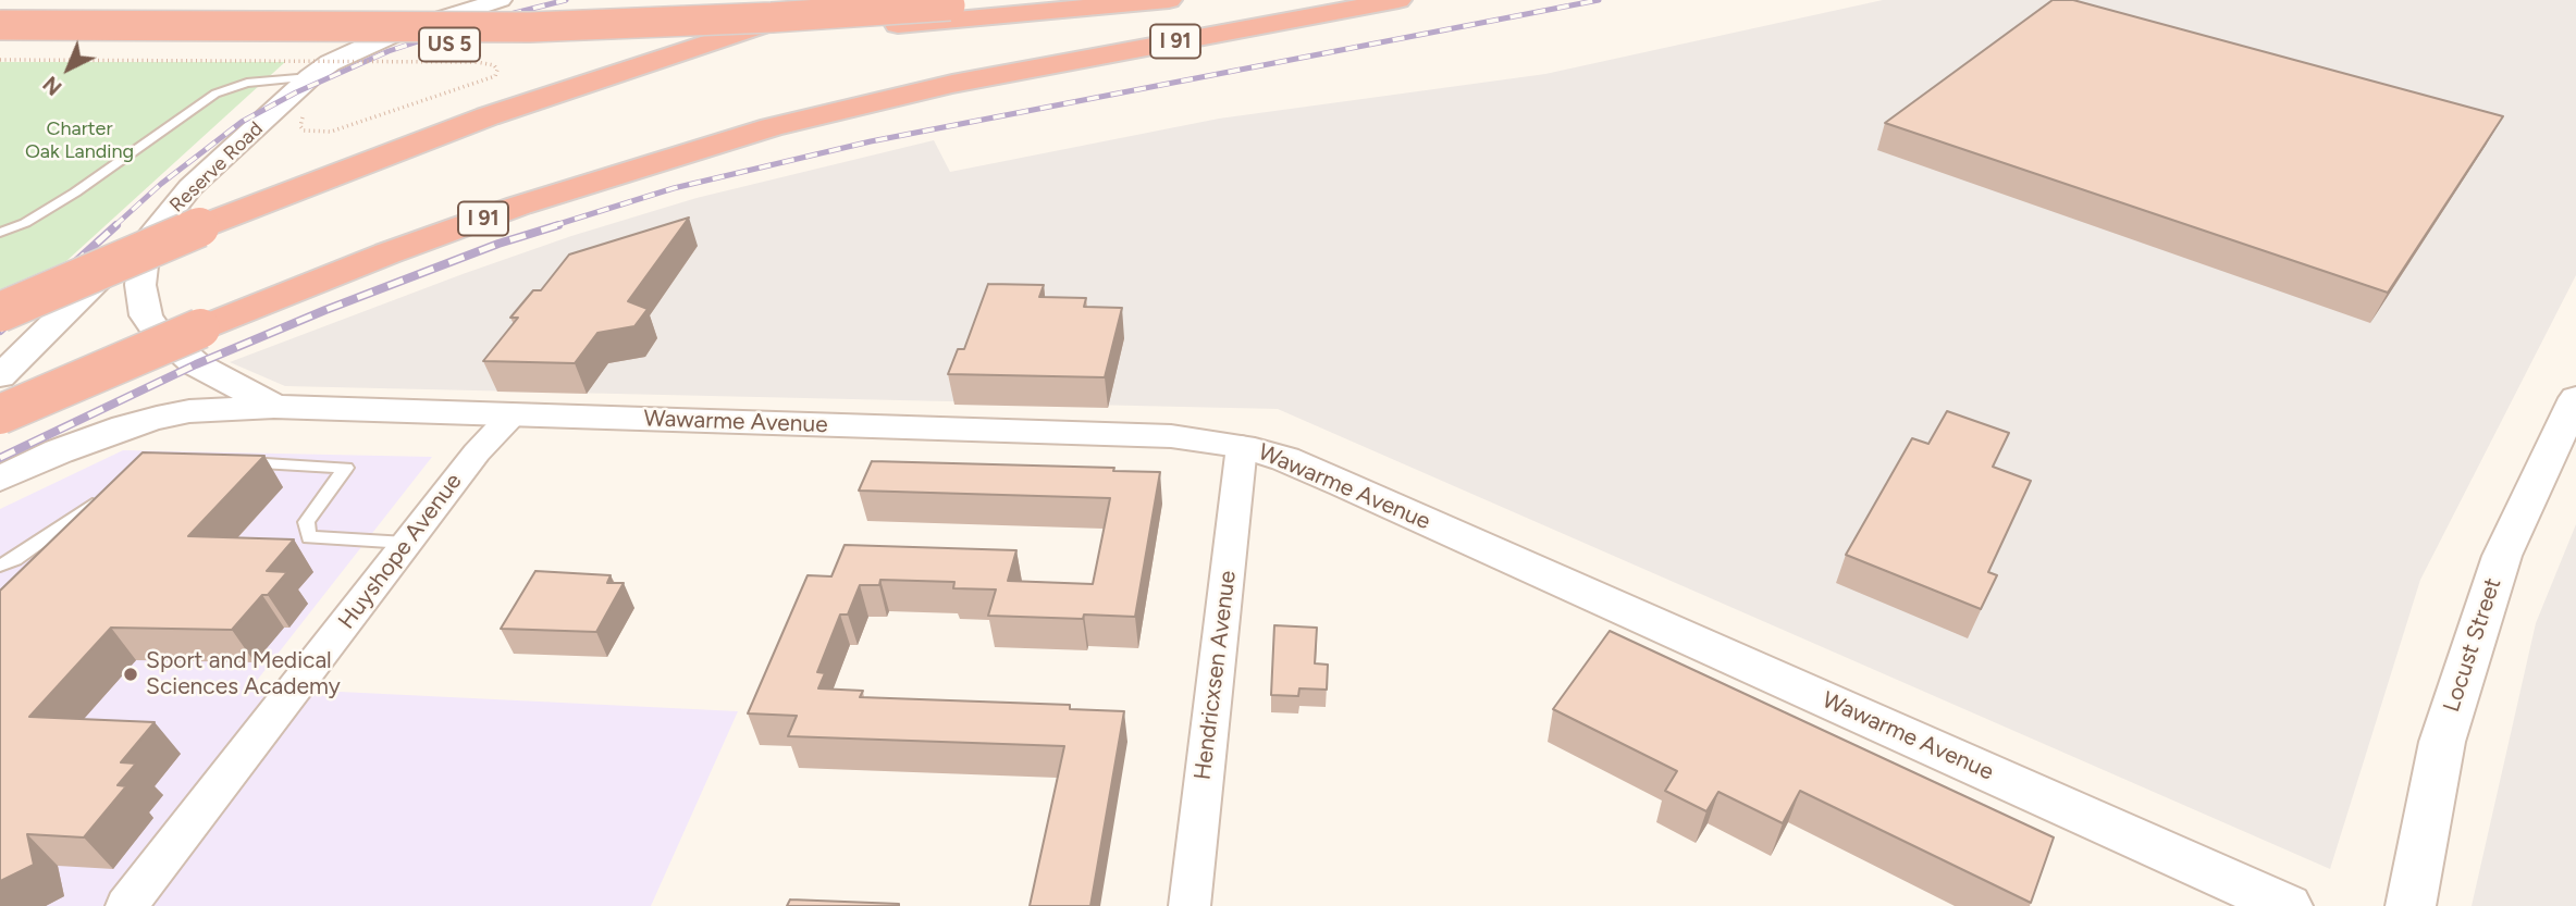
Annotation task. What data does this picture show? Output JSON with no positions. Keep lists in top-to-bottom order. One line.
{"streets":{"highway":["I 91","US 5"],"street":["Reserve Road","Wawarme Avenue","Huyshope Avenue","Locust Street","Hendricxsen Avenue"]},"crossings":[["Reserve Road","Wawarme Avenue"],["Wawarme Avenue","Huyshope Avenue"],["Wawarme Avenue","Hendricxsen Avenue"]],"parks":["Charter Oak Landing"],"places":["Sport and Medical Sciences Academy"],"north":"bottom left"}
